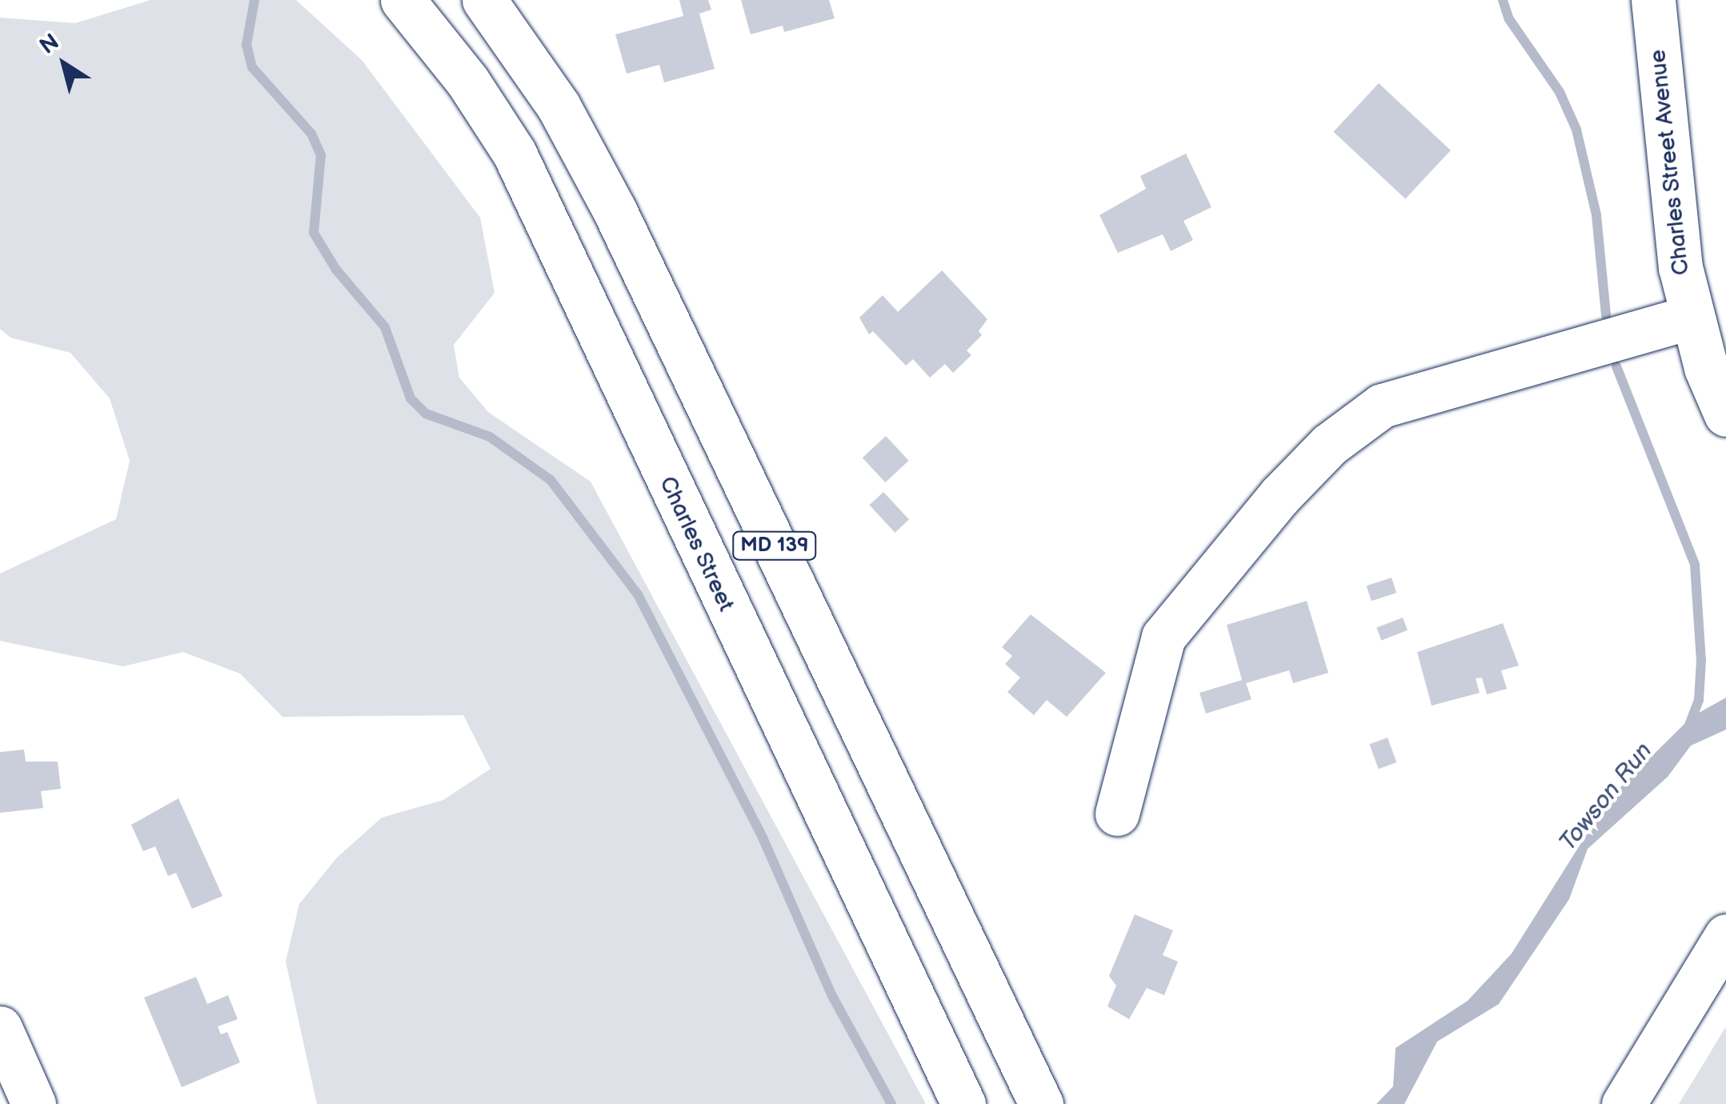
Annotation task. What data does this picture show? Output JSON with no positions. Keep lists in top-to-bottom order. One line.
{"streets":{"main road":["Charles Street Avenue","Charles Street","MD 139"]},"water":["Towson Run"],"north":"top left"}
